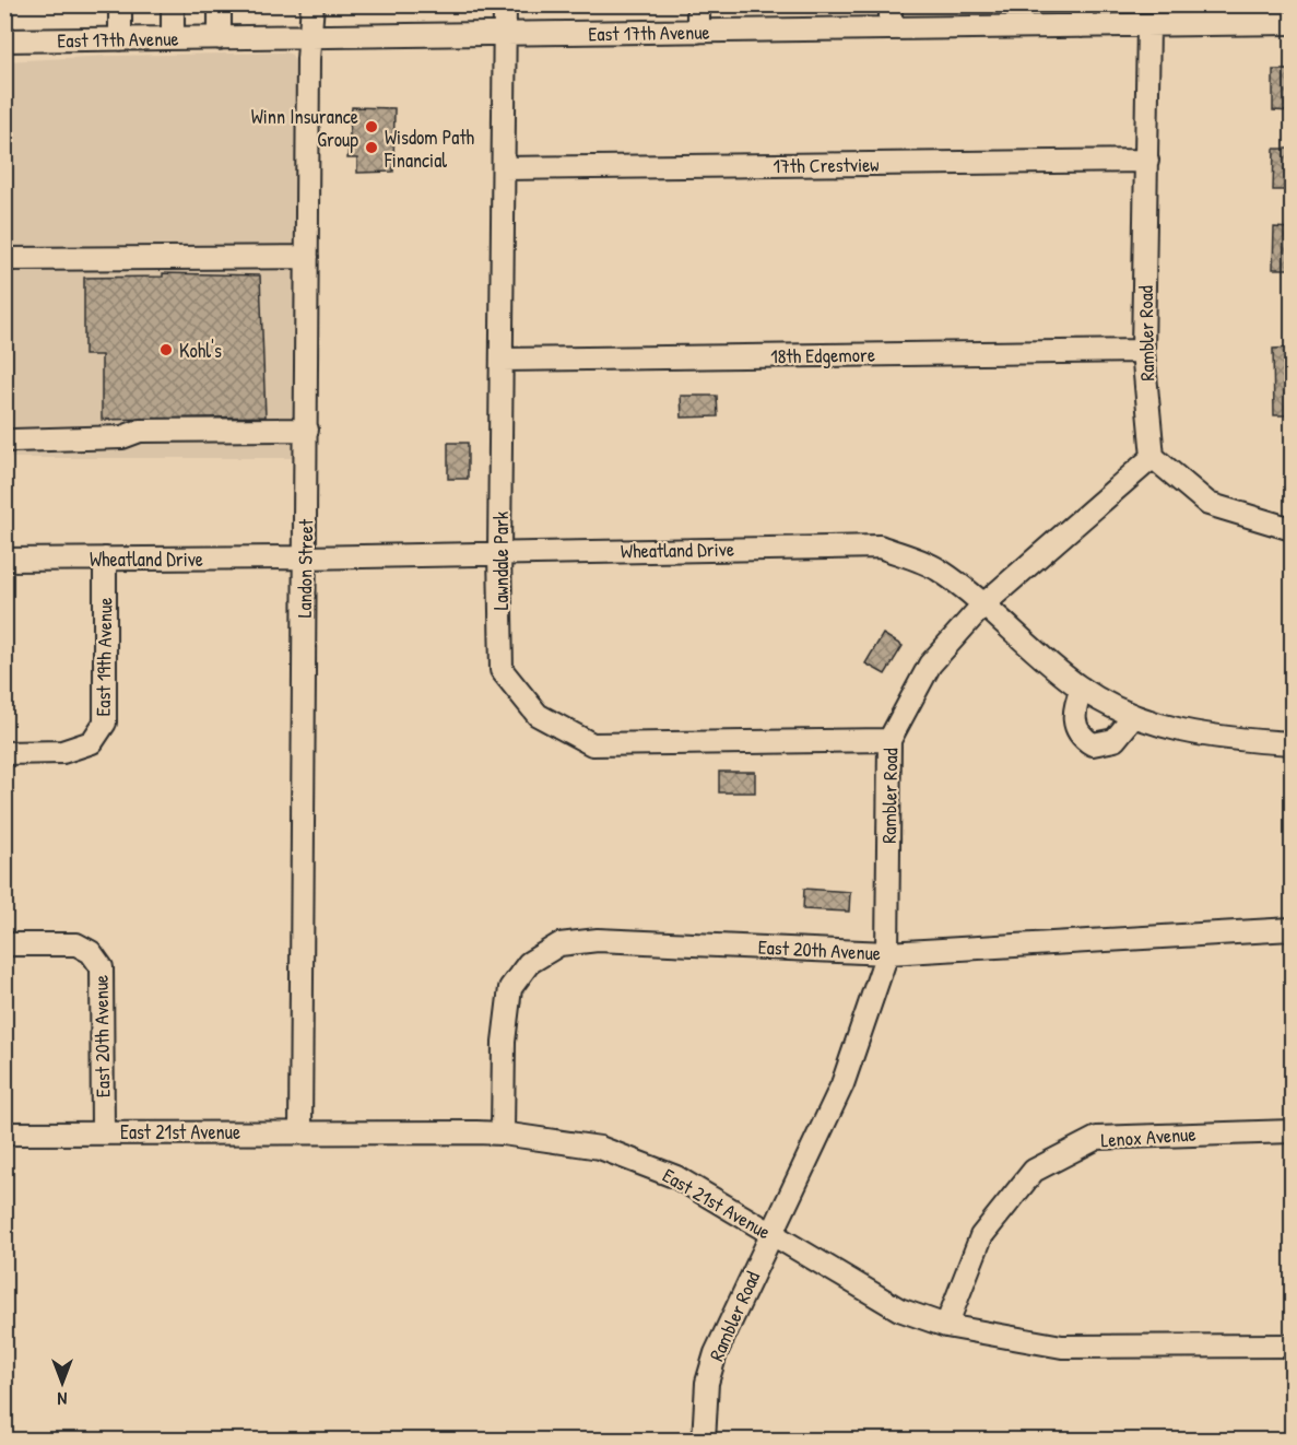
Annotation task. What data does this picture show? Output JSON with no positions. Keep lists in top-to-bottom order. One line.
{"streets":{"street":["East 17th Avenue","17th Crestview","Rambler Road","18th Edgemore","Wheatland Drive","Lawndale Park","Landon Street","East 19th Avenue","East 20th Avenue","East 21st Avenue","Lenox Avenue"]},"crossings":[["East 17th Avenue","Rambler Road"],["East 17th Avenue","Lawndale Park"],["East 17th Avenue","Landon Street"],["17th Crestview","Rambler Road"],["17th Crestview","Lawndale Park"],["Rambler Road","18th Edgemore"],["Rambler Road","Wheatland Drive"],["Rambler Road","Lawndale Park"],["Rambler Road","East 20th Avenue"],["Rambler Road","East 21st Avenue"],["18th Edgemore","Lawndale Park"],["Wheatland Drive","Lawndale Park"],["Wheatland Drive","Landon Street"],["Wheatland Drive","East 19th Avenue"],["Landon Street","East 21st Avenue"],["East 20th Avenue","East 21st Avenue"],["East 21st Avenue","Lenox Avenue"]],"places":["Winn Insurance Group","Wisdom Path Financial","Kohl's"],"north":"bottom"}
